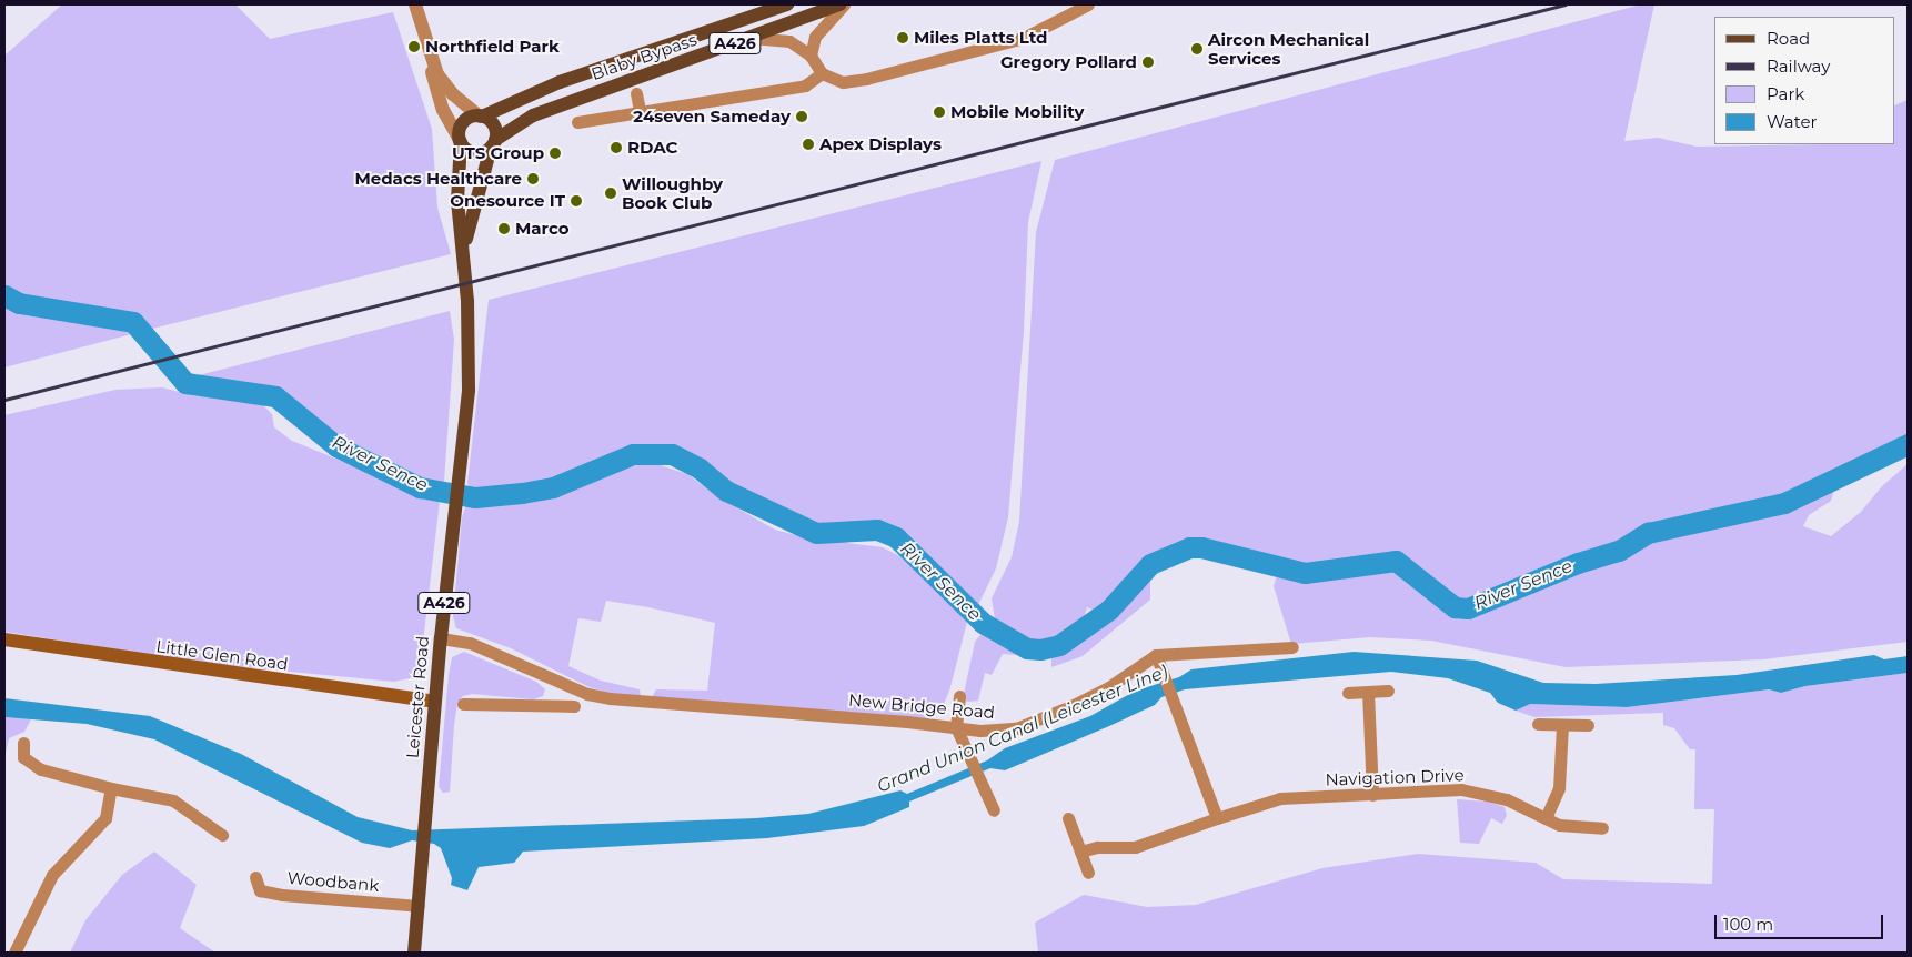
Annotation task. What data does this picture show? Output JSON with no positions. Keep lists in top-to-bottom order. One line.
{"streets":{"main road":["A426","Blaby Bypass","Little Glen Road","Leicester Road"],"street":["New Bridge Road","Navigation Drive","Woodbank"]},"crossings":[["A426","Leicester Road"],["A426","Woodbank"],["Blaby Bypass","Leicester Road"],["Little Glen Road","Leicester Road"],["Leicester Road","New Bridge Road"],["Leicester Road","Woodbank"]],"water":["River Sence","Grand Union Canal (Leicester Line)"],"places":["Miles Platts Ltd","Northfield Park","Aircon Mechanical Services","Gregory Pollard","Mobile Mobility","24seven Sameday","Apex Displays","RDAC","UTS Group","Medacs Healthcare","Willoughby Book Club","Onesource IT","Marco"],"legend":["Road","Railway","Park","Water"],"scale_bar":"100 m"}
